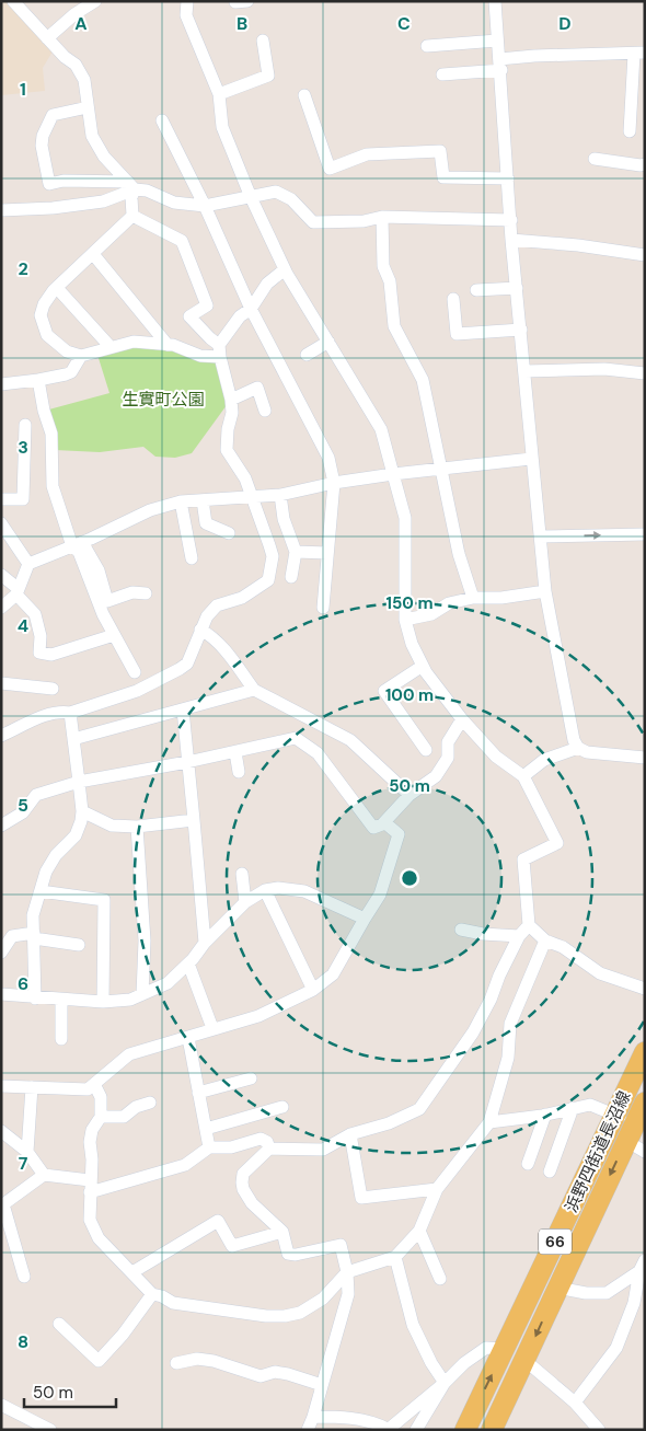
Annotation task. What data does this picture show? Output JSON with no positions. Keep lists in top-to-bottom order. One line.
{"streets":{"main road":["浜野四街道長沼線","66"]},"parks":["生實町公園"],"scale_bar":"50 m","grid":{"columns":["A","B","C","D"],"rows":["1","2","3","4","5","6","7","8"]},"rings":["150 m","100 m","50 m"]}
